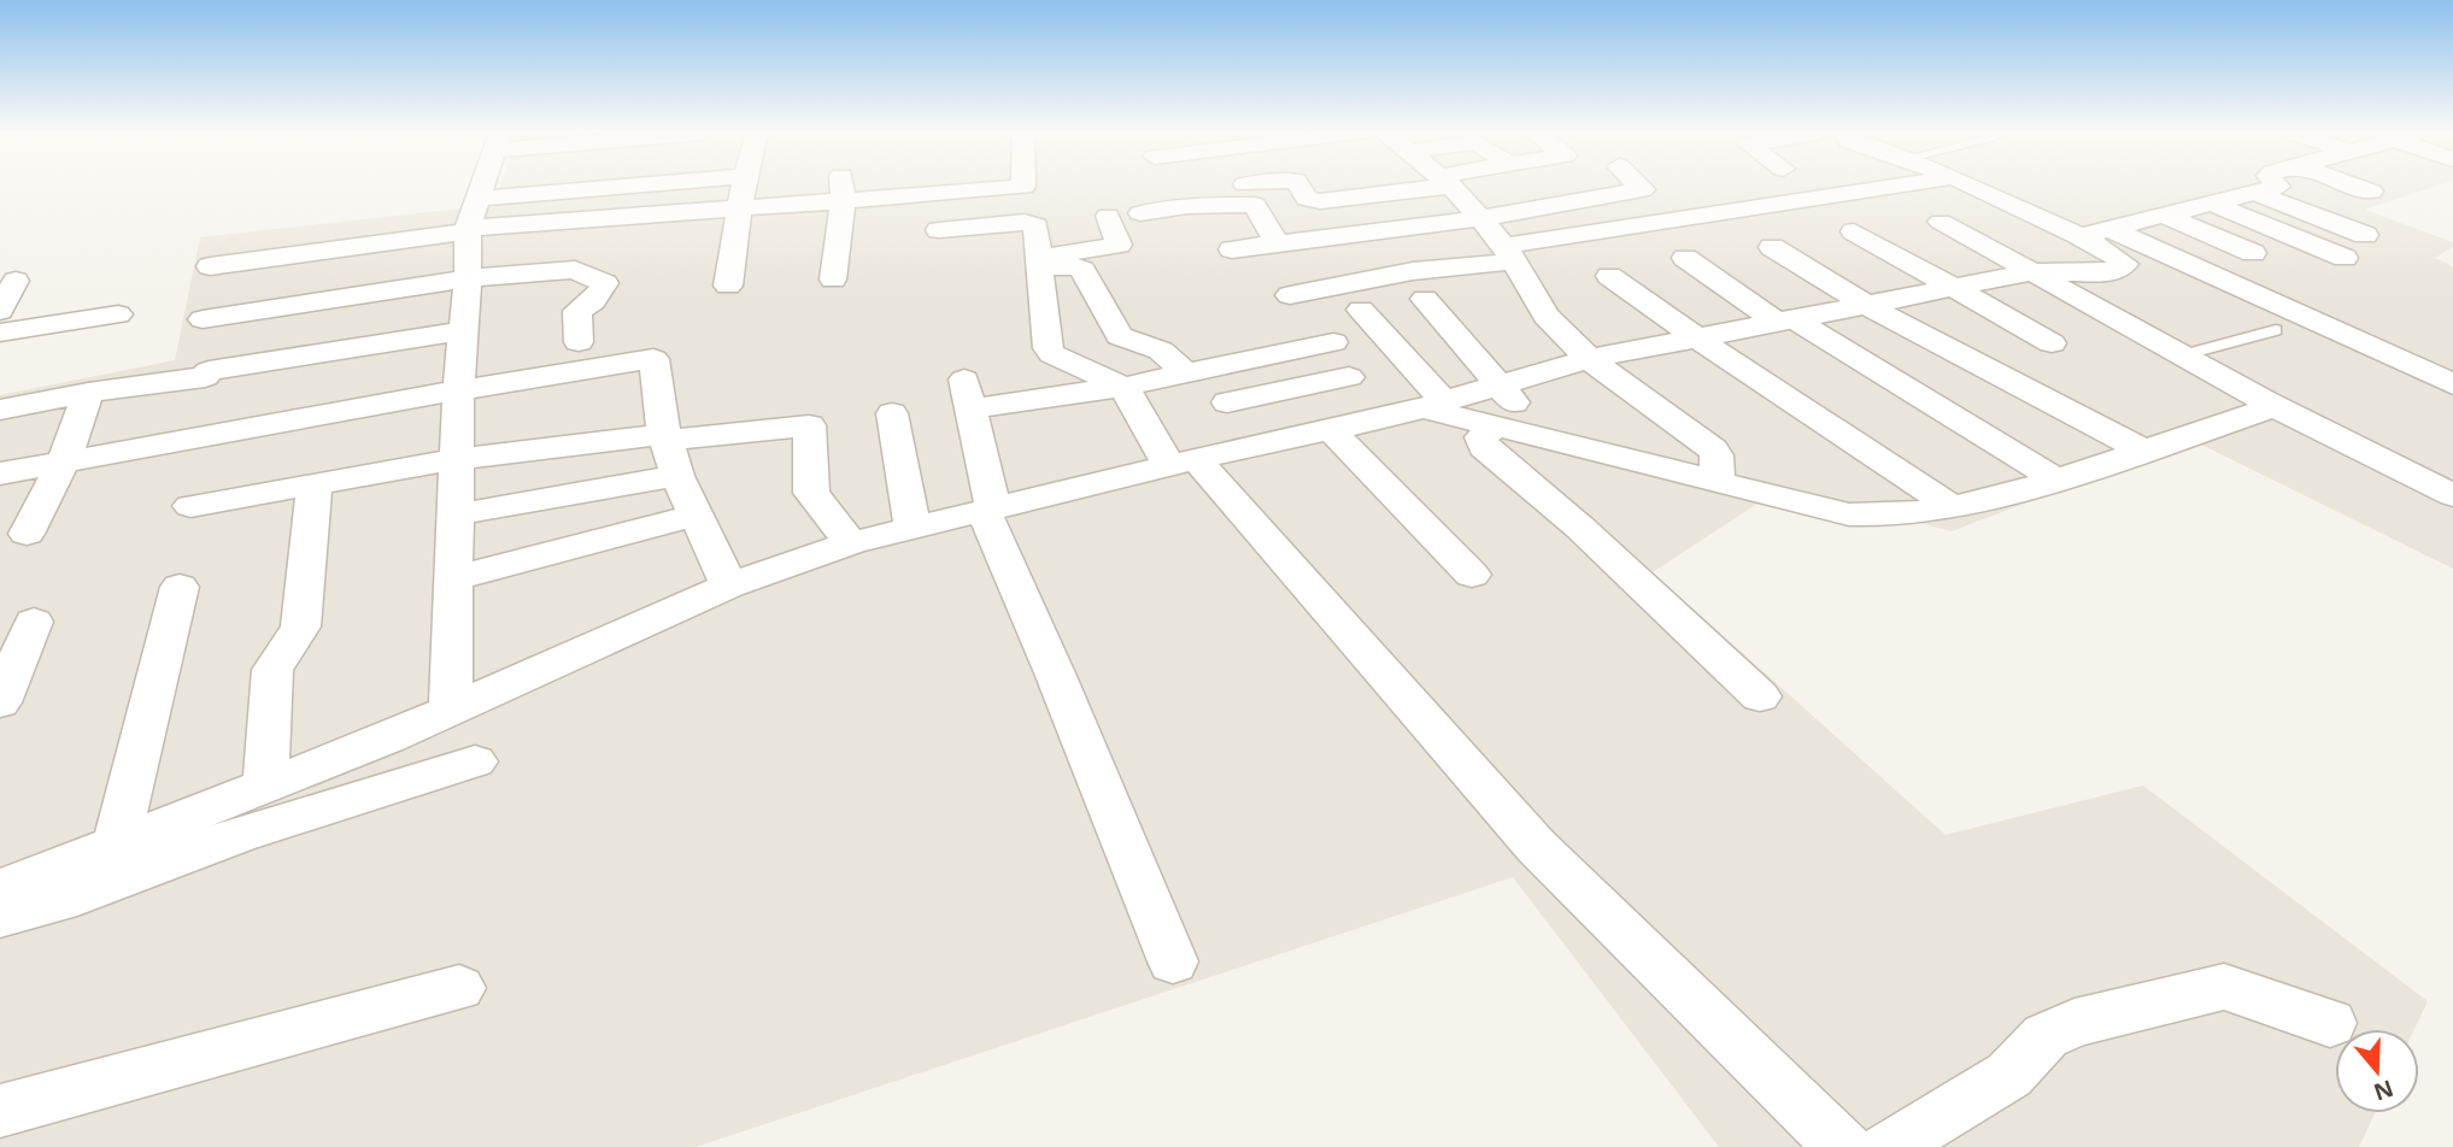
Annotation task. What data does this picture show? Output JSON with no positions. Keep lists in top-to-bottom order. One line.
{"north":"bottom"}
